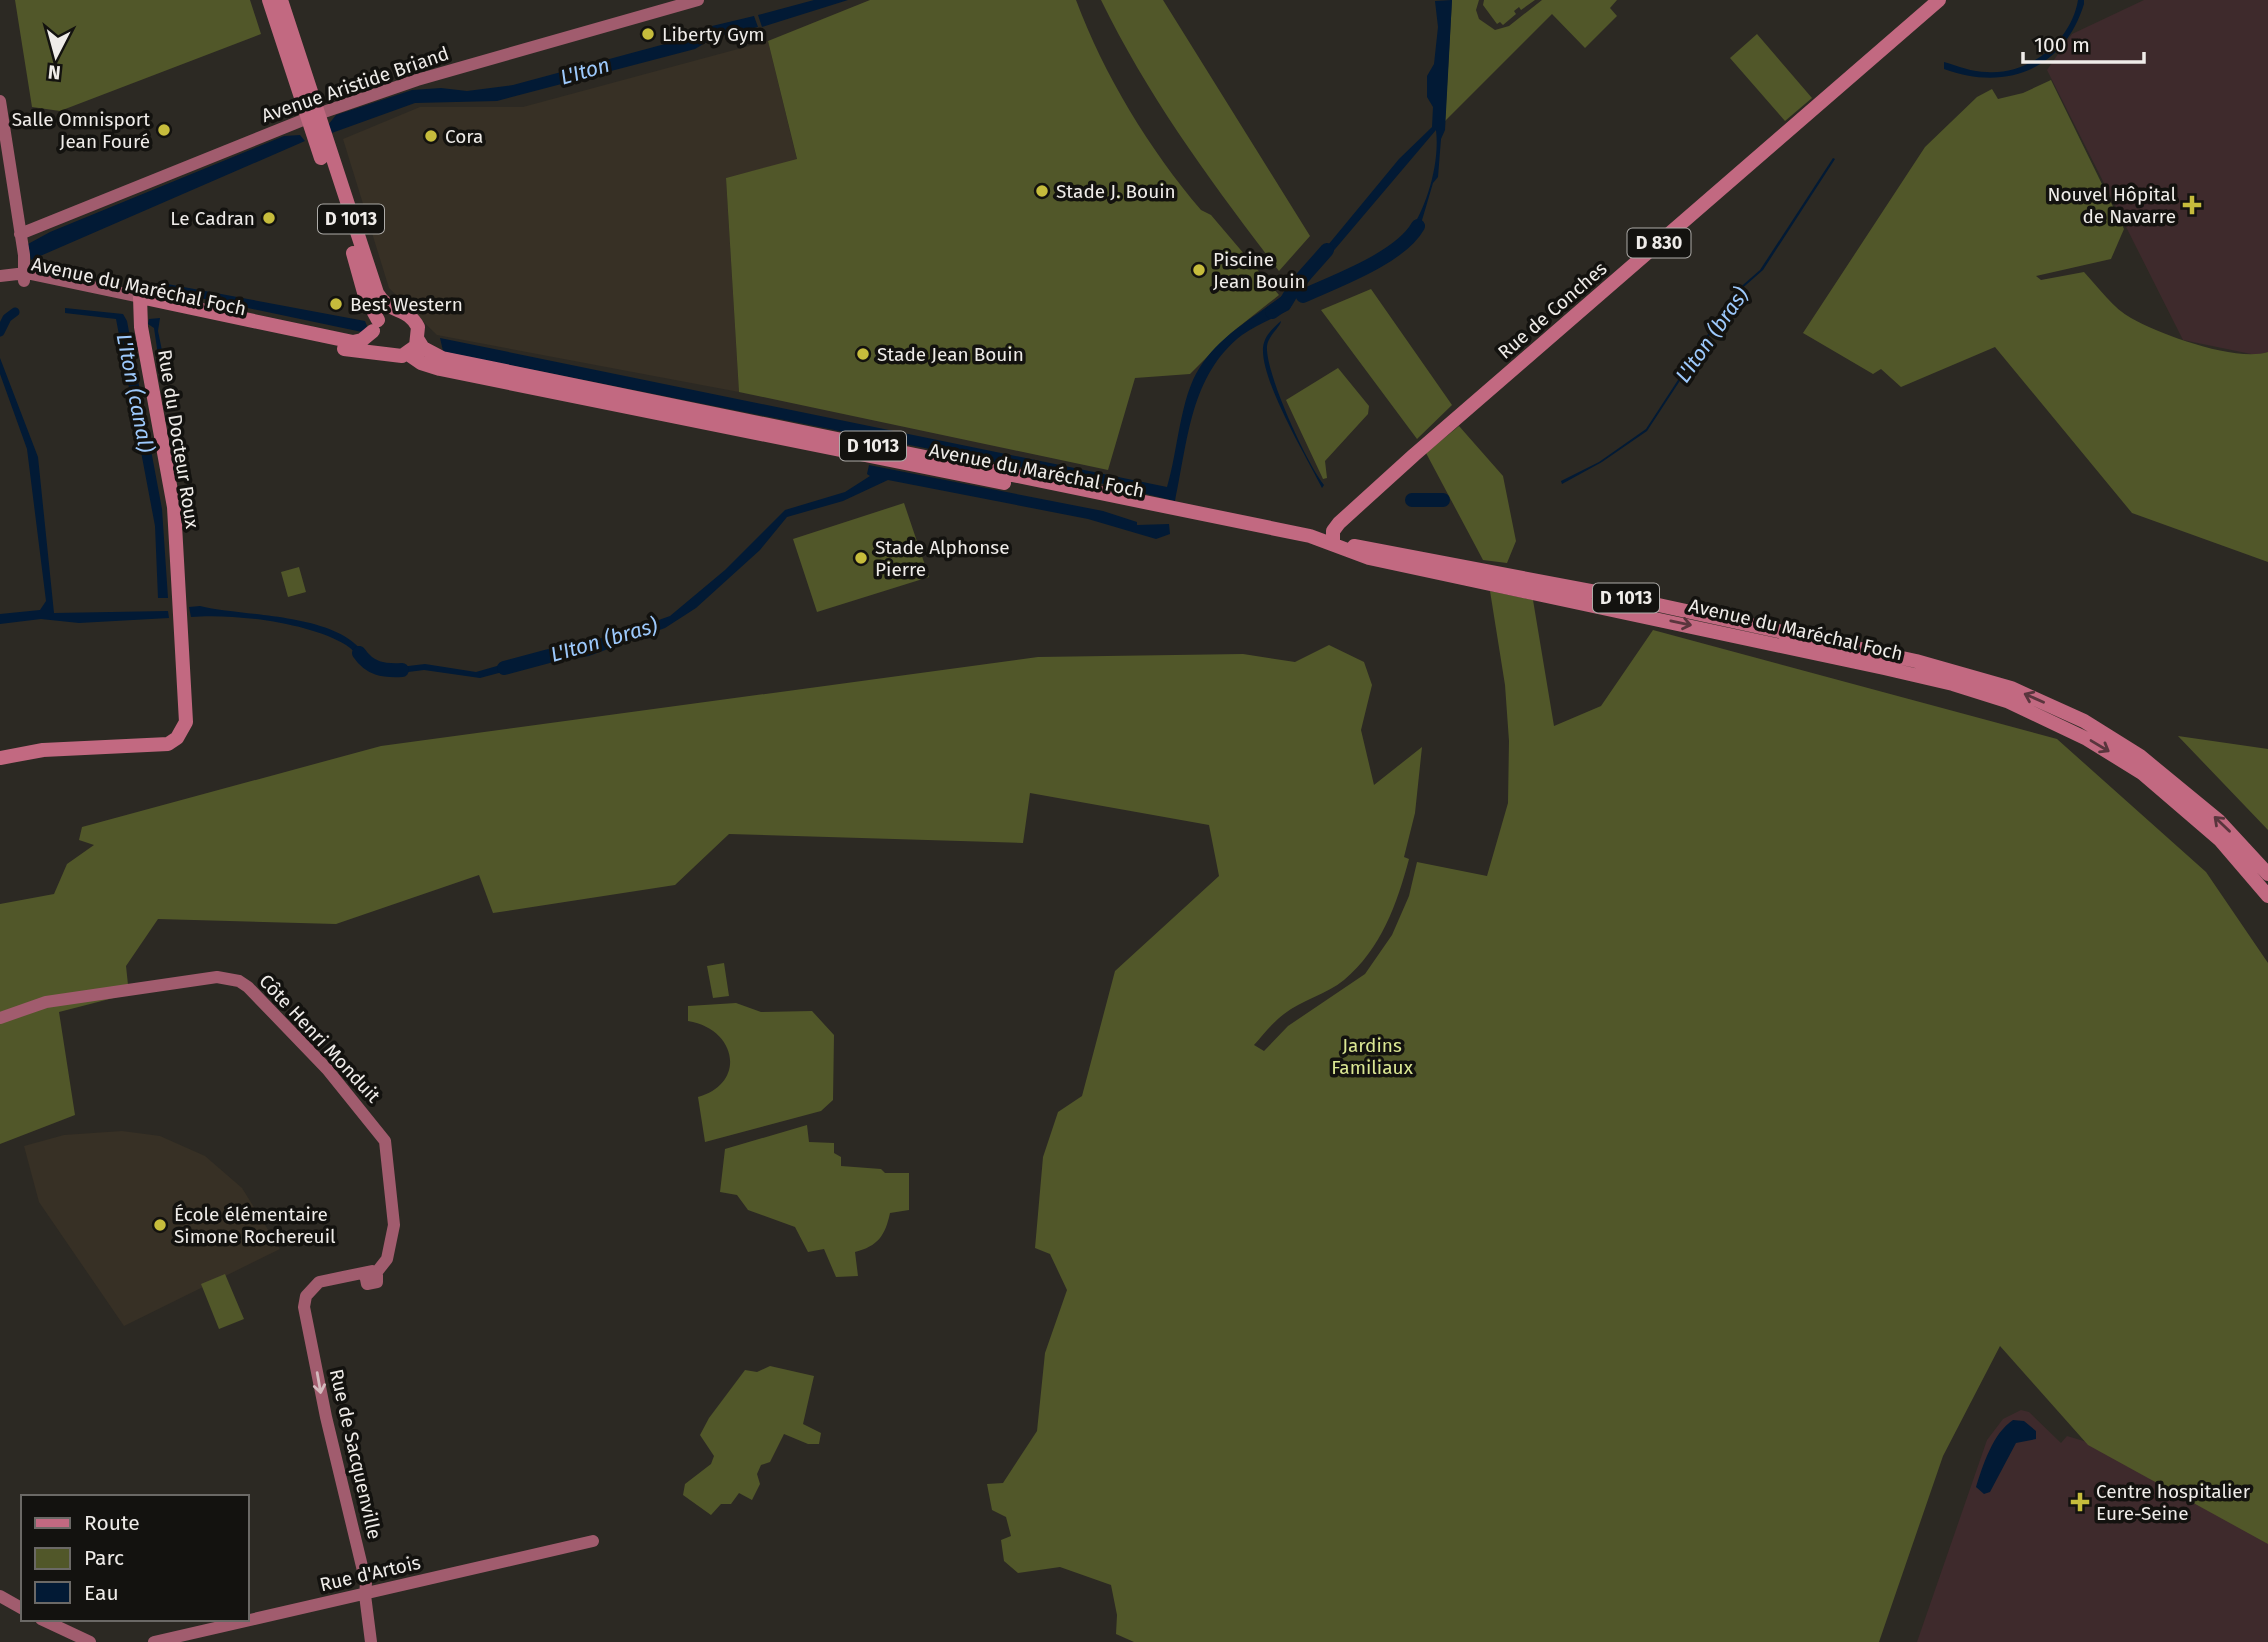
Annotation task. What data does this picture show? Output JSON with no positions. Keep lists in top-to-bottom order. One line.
{"streets":{"main road":["D 1013","D 830","Avenue du Maréchal Foch","Rue de Conches","Rue du Docteur Roux"],"street":["Avenue Aristide Briand","Côte Henri Monduit","Rue de Sacquenville","Rue d'Artois"]},"crossings":[["Avenue Aristide Briand","D 1013"],["D 1013","Avenue du Maréchal Foch"],["Avenue du Maréchal Foch","Rue de Conches"],["Avenue du Maréchal Foch","Rue du Docteur Roux"],["Côte Henri Monduit","Rue de Sacquenville"],["Rue de Sacquenville","Rue d'Artois"]],"one_way":["Rue de Sacquenville"],"water":["L'Iton","L'Iton (bras)","L'Iton (canal)"],"parks":["Jardins Familiaux"],"places":{"other":["Liberty Gym","Salle Omnisport Jean Fouré","Cora","Stade J. Bouin","Le Cadran","Piscine Jean Bouin","Best Western","Stade Jean Bouin","Stade Alphonse Pierre","École élémentaire Simone Rochereuil"],"health":["Nouvel Hôpital de Navarre","Centre hospitalier Eure-Seine"]},"legend":["Route","Parc","Eau"],"scale_bar":"100 m","north":"bottom"}
